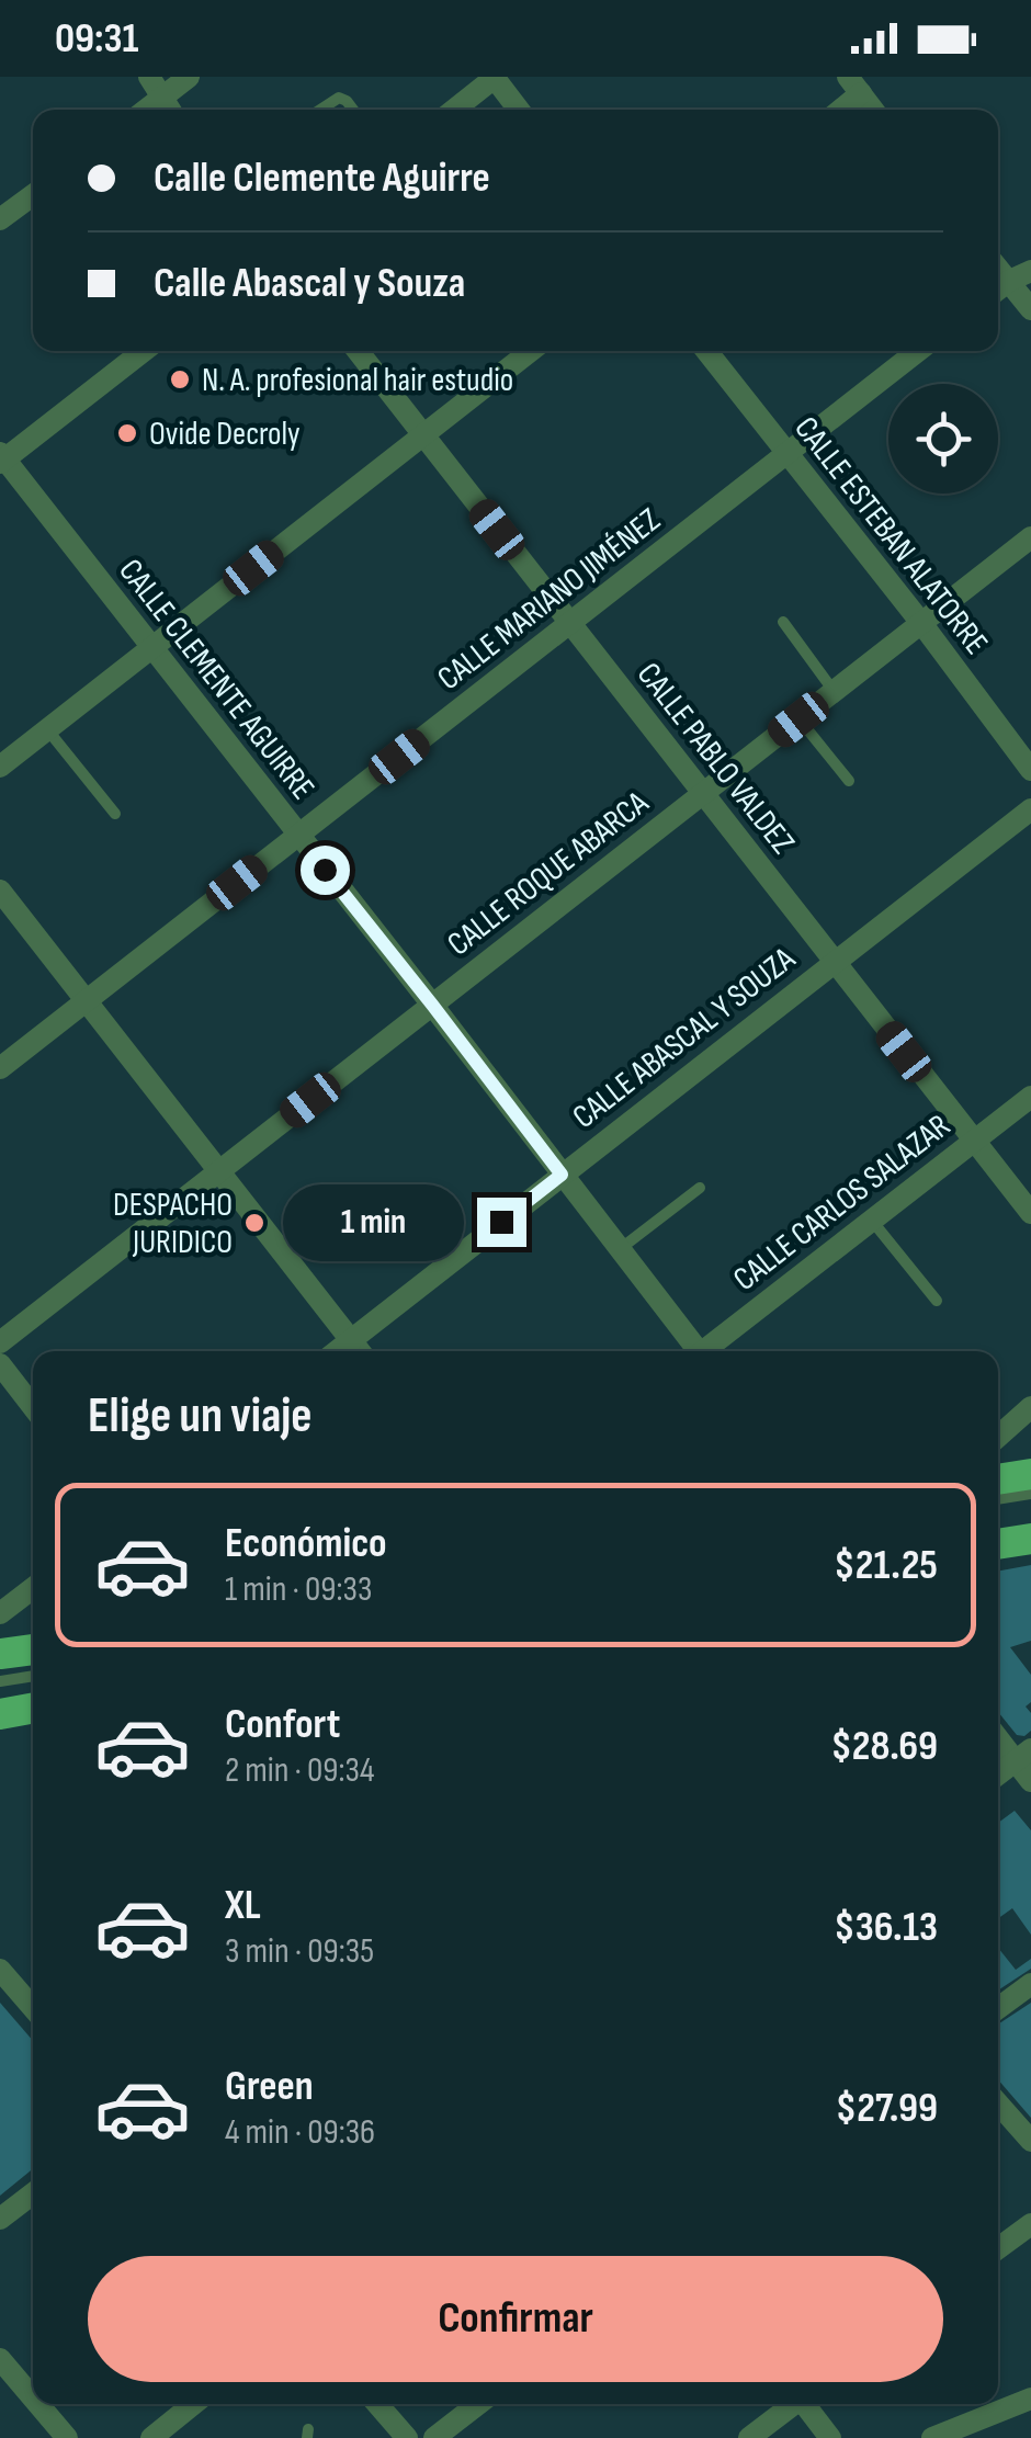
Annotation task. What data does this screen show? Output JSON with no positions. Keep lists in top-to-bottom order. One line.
{"streets":{"street":["CALLE ESTEBAN ALATORRE","CALLE MARIANO JIMÉNEZ","CALLE CLEMENTE AGUIRRE","CALLE PABLO VALDEZ","CALLE ROQUE ABARCA","CALLE ABASCAL Y SOUZA","CALLE CARLOS SALAZAR"]},"crossings":[["CALLE ESTEBAN ALATORRE","CALLE MARIANO JIMÉNEZ"],["CALLE ESTEBAN ALATORRE","CALLE ROQUE ABARCA"],["CALLE MARIANO JIMÉNEZ","CALLE CLEMENTE AGUIRRE"],["CALLE MARIANO JIMÉNEZ","CALLE PABLO VALDEZ"],["CALLE CLEMENTE AGUIRRE","CALLE ROQUE ABARCA"],["CALLE CLEMENTE AGUIRRE","CALLE ABASCAL Y SOUZA"],["CALLE PABLO VALDEZ","CALLE ROQUE ABARCA"],["CALLE PABLO VALDEZ","CALLE ABASCAL Y SOUZA"],["CALLE PABLO VALDEZ","CALLE CARLOS SALAZAR"]],"places":["N. A. profesional hair estudio","Ovide Decroly","DESPACHO JURIDICO"],"page":{"status":"09:31","banner":["Calle Clemente Aguirre","Calle Abascal y Souza"],"bubble":"1 min","heading":"Elige un viaje","list":[{"name":"Económico","note":"1 min · 09:33","value":"$21.25"},{"name":"Confort","note":"2 min · 09:34","value":"$28.69"},{"name":"XL","note":"3 min · 09:35","value":"$36.13"},{"name":"Green","note":"4 min · 09:36","value":"$27.99"}],"buttons":"Confirmar"}}
